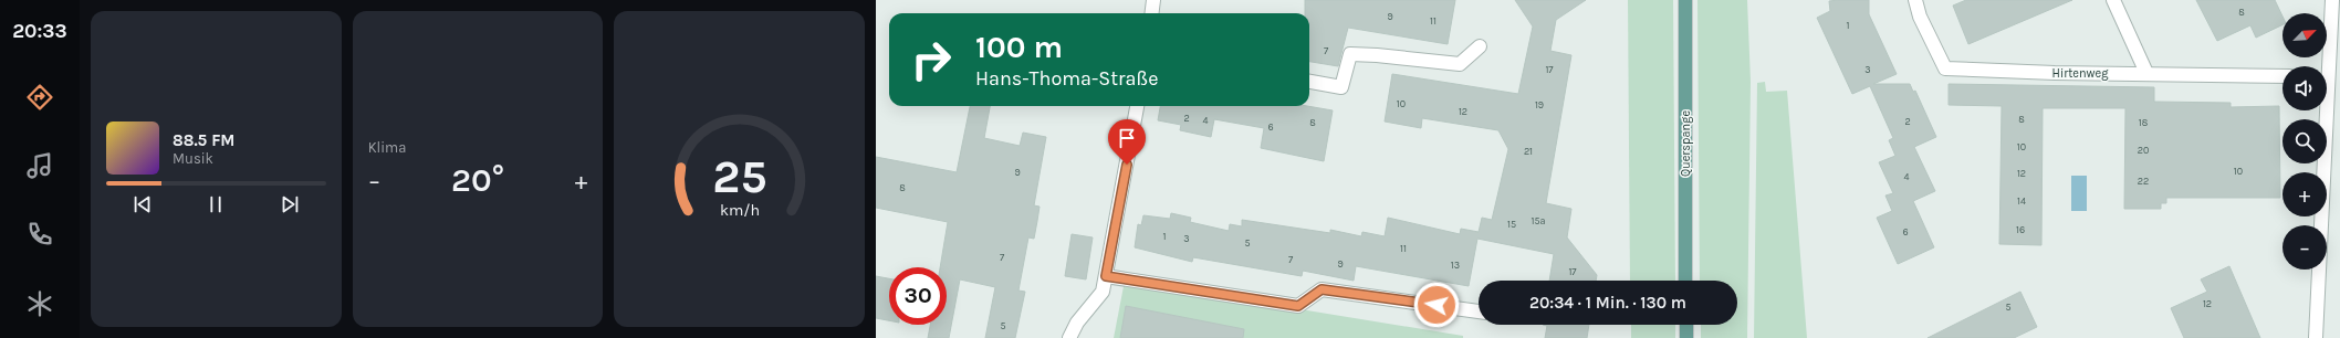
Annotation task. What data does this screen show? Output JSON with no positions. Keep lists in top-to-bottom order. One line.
{"streets":{"main road":["Querspange"],"street":["Hirtenweg"]},"house_numbers":["8","9","11","1","7","17","3","10","19","12","2","8","4","2","8","18","6","10","20","21","10","9","12","4","22","8","14","15a","15","16","6","1","3","5","11","7","7","9","13","17","12","5","5"],"north":"top right","page":{"tabs":"20:33","tile":"Klima","map_buttons":["+","−"],"turn":["100 m","Hans-Thoma-Straße"],"song":["88.5 FM","Musik"],"heat":["−","20°","+"],"limit":"30","trip":"20:34 · 1 Min. · 130 m","gauge":["25","km/h"]}}
